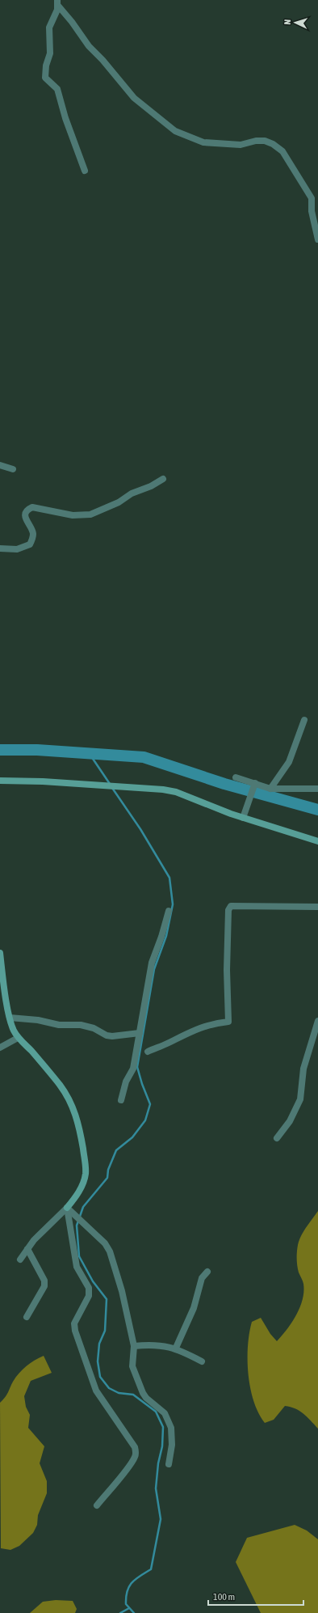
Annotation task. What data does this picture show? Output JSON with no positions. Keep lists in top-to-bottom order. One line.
{"scale_bar":"100 m","north":"left"}
